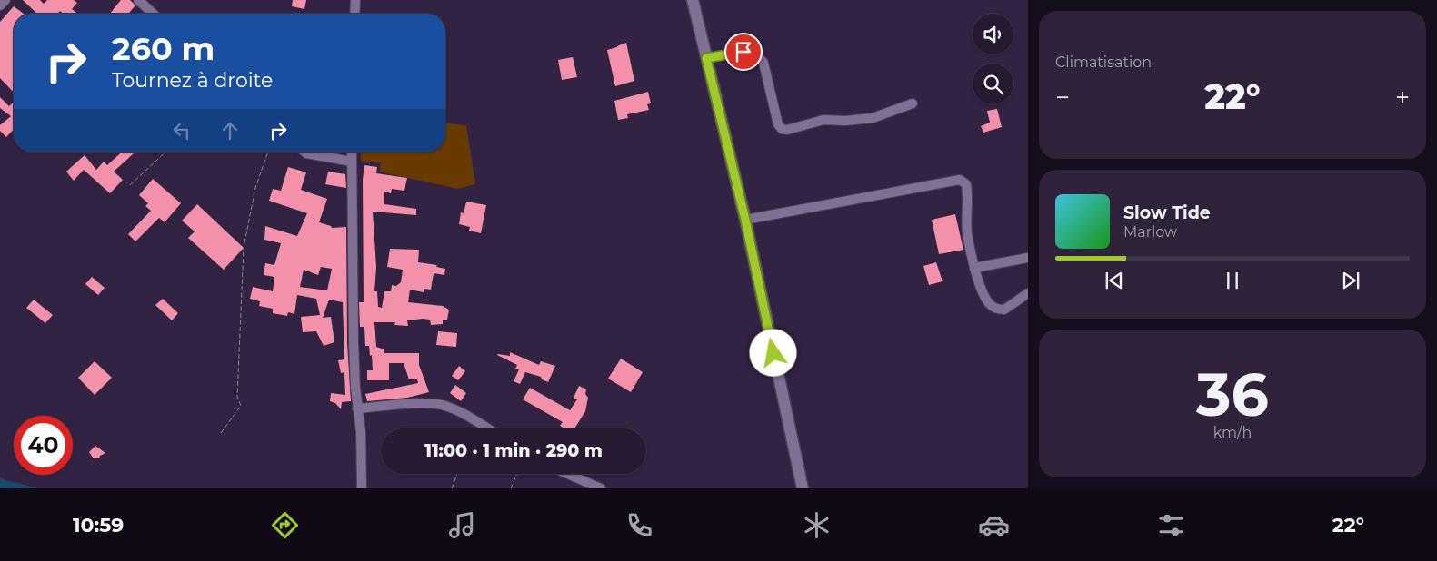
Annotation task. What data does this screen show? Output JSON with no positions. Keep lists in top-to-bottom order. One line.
{"page":{"tile":["Climatisation",["36","km/h"]],"turn":["260 m","Tournez à droite"],"heat":["−","22°","+"],"song":["Slow Tide","Marlow"],"limit":"40","trip":"11:00 · 1 min · 290 m","tabs":["10:59","22°"]}}
